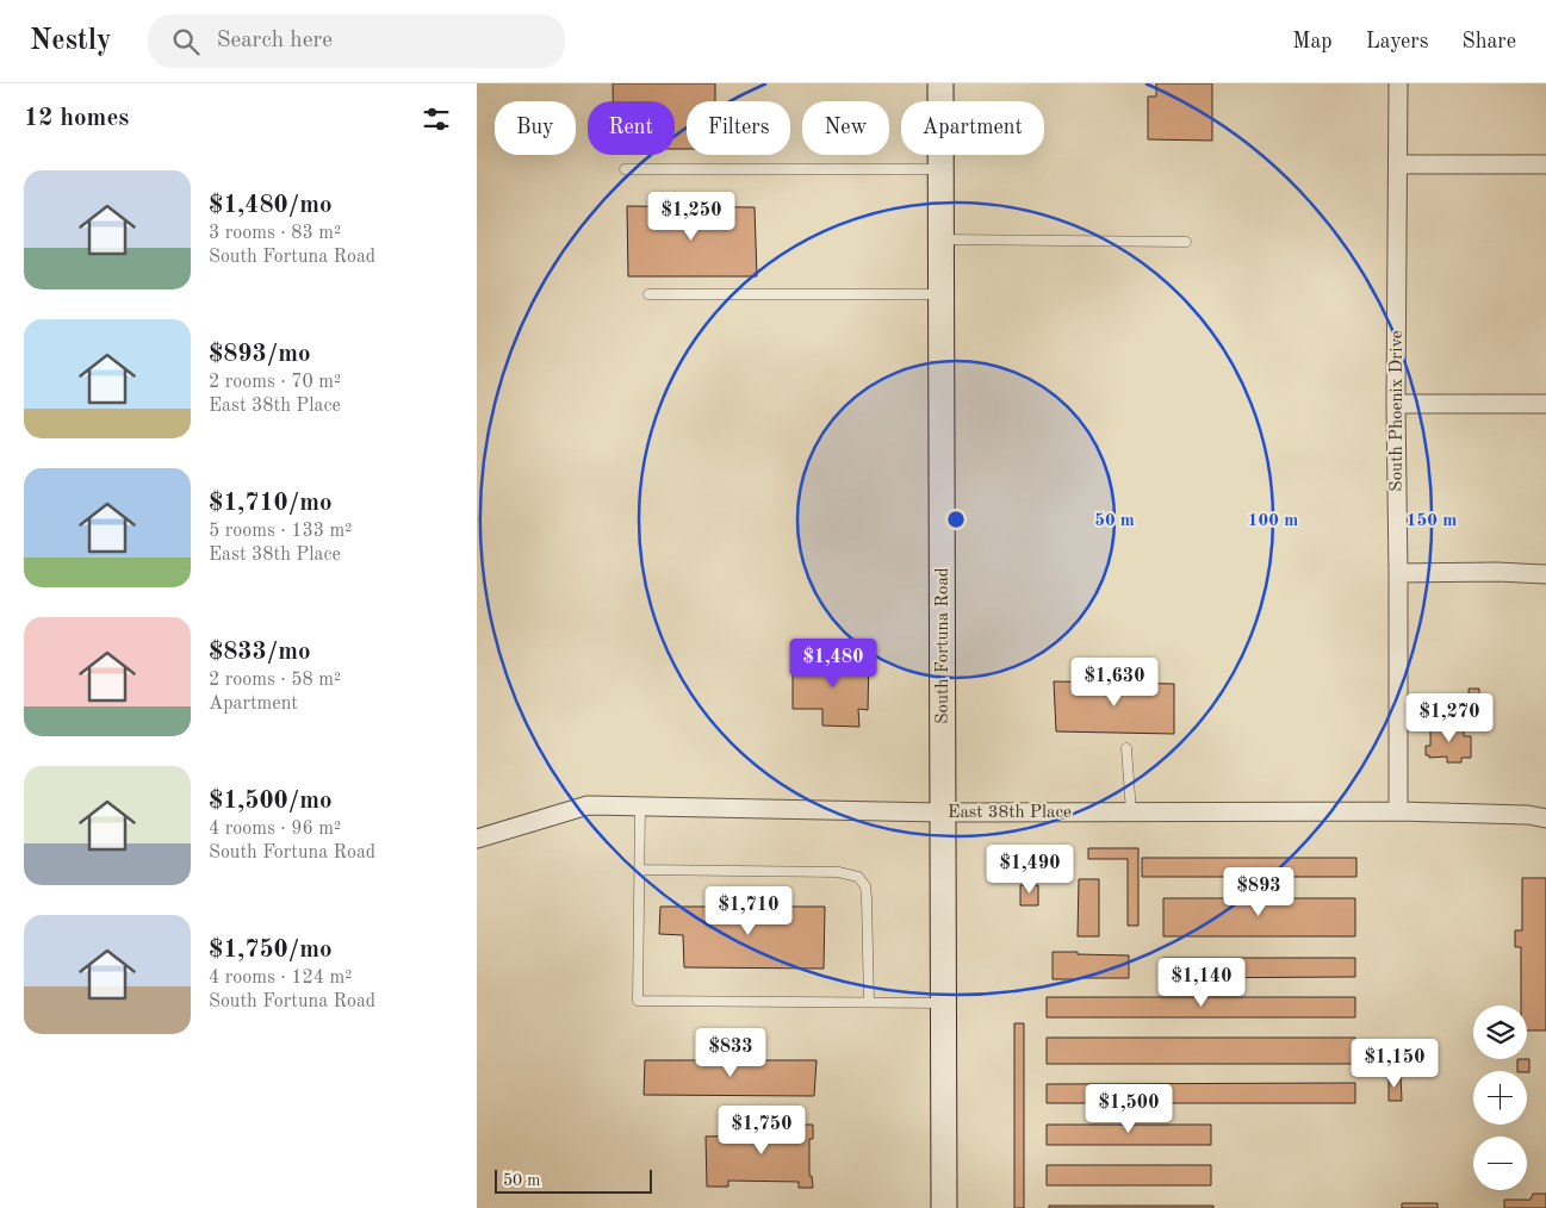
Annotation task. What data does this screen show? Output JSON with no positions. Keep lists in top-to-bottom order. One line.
{"streets":{"main road":["South Fortuna Road"],"street":["South Phoenix Drive","East 38th Place"]},"crossings":[["South Phoenix Drive","East 38th Place"],["South Fortuna Road","East 38th Place"]],"scale_bar":"50 m","page":{"header":"Nestly","search":"Search here","nav":["Map","Layers","Share"],"heading":"12 homes","chip":["Buy","Rent","Filters","New","Apartment"],"list":[{"name":"$1,480/mo","note":"3 rooms · 83 m² · South Fortuna Road"},{"name":"$893/mo","note":"2 rooms · 70 m² · East 38th Place"},{"name":"$1,710/mo","note":"5 rooms · 133 m² · East 38th Place"},{"name":"$833/mo","note":"2 rooms · 58 m² · Apartment"},{"name":"$1,500/mo","note":"4 rooms · 96 m² · South Fortuna Road"},{"name":"$1,750/mo","note":"4 rooms · 124 m² · South Fortuna Road"}],"price":["$1,250","$1,480","$1,630","$1,270","$1,490","$893","$1,710","$1,140","$833","$1,150","$1,500","$1,750"],"map_buttons":["+","−"],"scale":"50 m"},"rings":["50 m","100 m","150 m"]}
